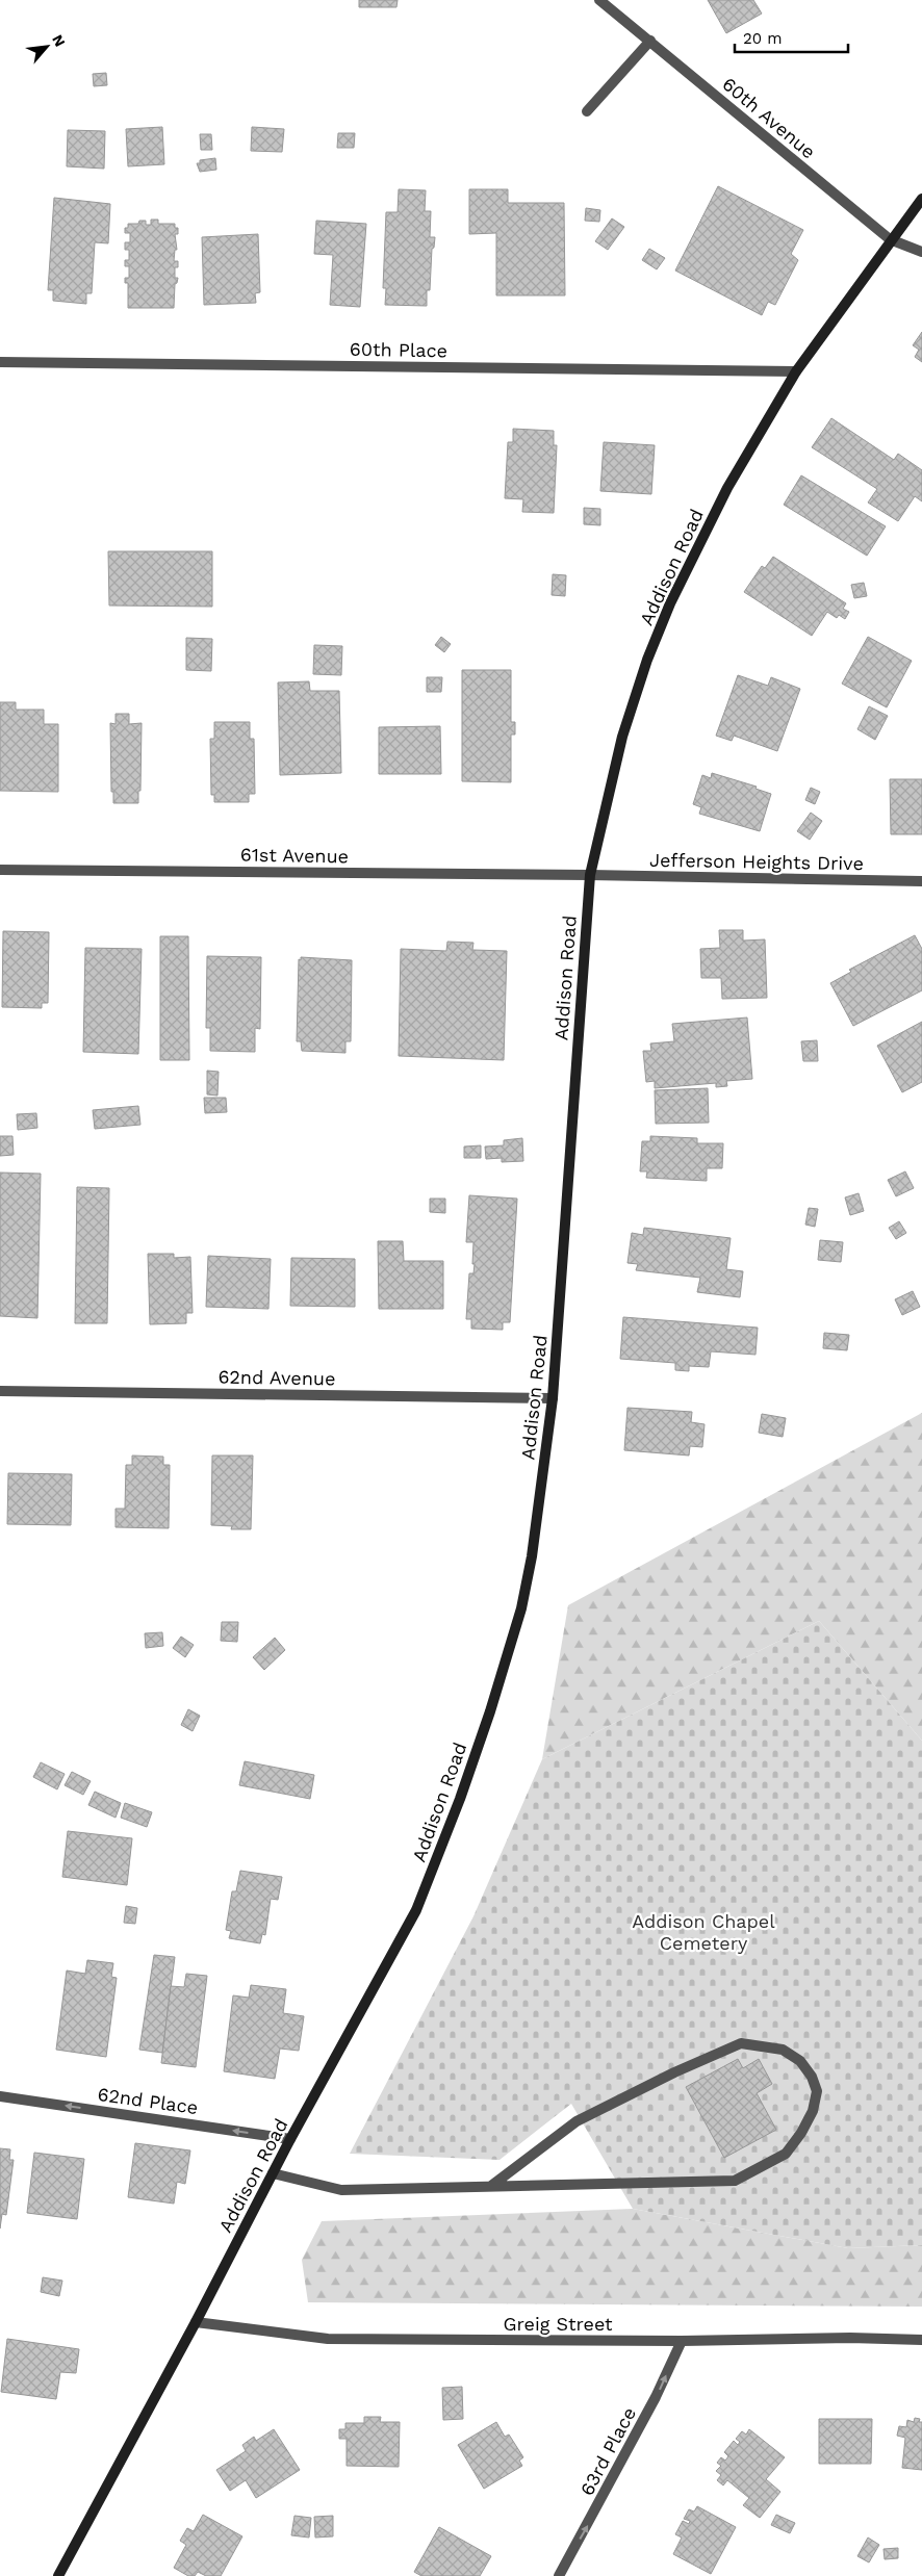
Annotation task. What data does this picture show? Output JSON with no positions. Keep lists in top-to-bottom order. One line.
{"streets":{"street":["60th Avenue","60th Place","Addison Road","61st Avenue","Jefferson Heights Drive","62nd Avenue","62nd Place","Greig Street","63rd Place"]},"crossings":[["60th Avenue","Addison Road"],["60th Place","Addison Road"],["Addison Road","61st Avenue"],["Addison Road","Jefferson Heights Drive"],["Addison Road","62nd Avenue"],["Addison Road","62nd Place"],["Addison Road","Greig Street"],["61st Avenue","Jefferson Heights Drive"],["Greig Street","63rd Place"]],"one_way":["62nd Place","63rd Place"],"parks":["Addison Chapel Cemetery"],"scale_bar":"20 m","north":"top right"}
